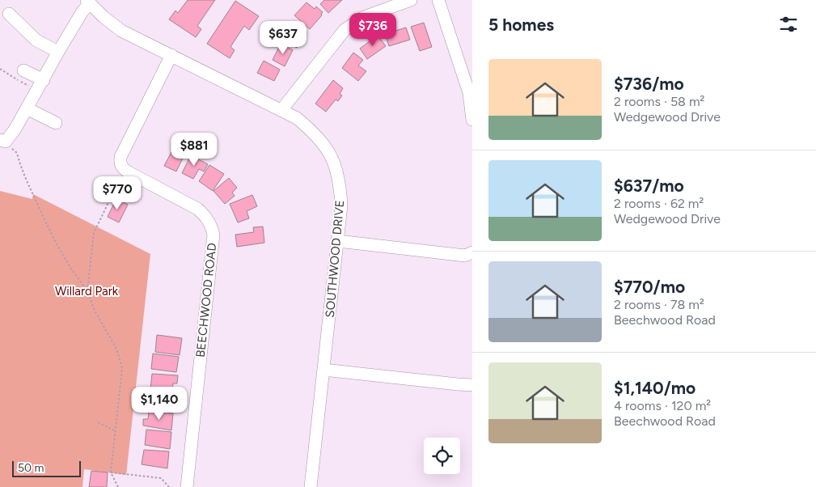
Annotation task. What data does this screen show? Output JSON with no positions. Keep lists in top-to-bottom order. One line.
{"streets":{"street":["SOUTHWOOD DRIVE","BEECHWOOD ROAD"]},"parks":["Willard Park"],"scale_bar":"50 m","page":{"heading":"5 homes","price":["$736","$637","$881","$770","$1,140"],"list":[{"name":"$736/mo","note":"2 rooms · 58 m² · Wedgewood Drive"},{"name":"$637/mo","note":"2 rooms · 62 m² · Wedgewood Drive"},{"name":"$770/mo","note":"2 rooms · 78 m² · Beechwood Road"},{"name":"$1,140/mo","note":"4 rooms · 120 m² · Beechwood Road"}],"scale":"50 m"}}
